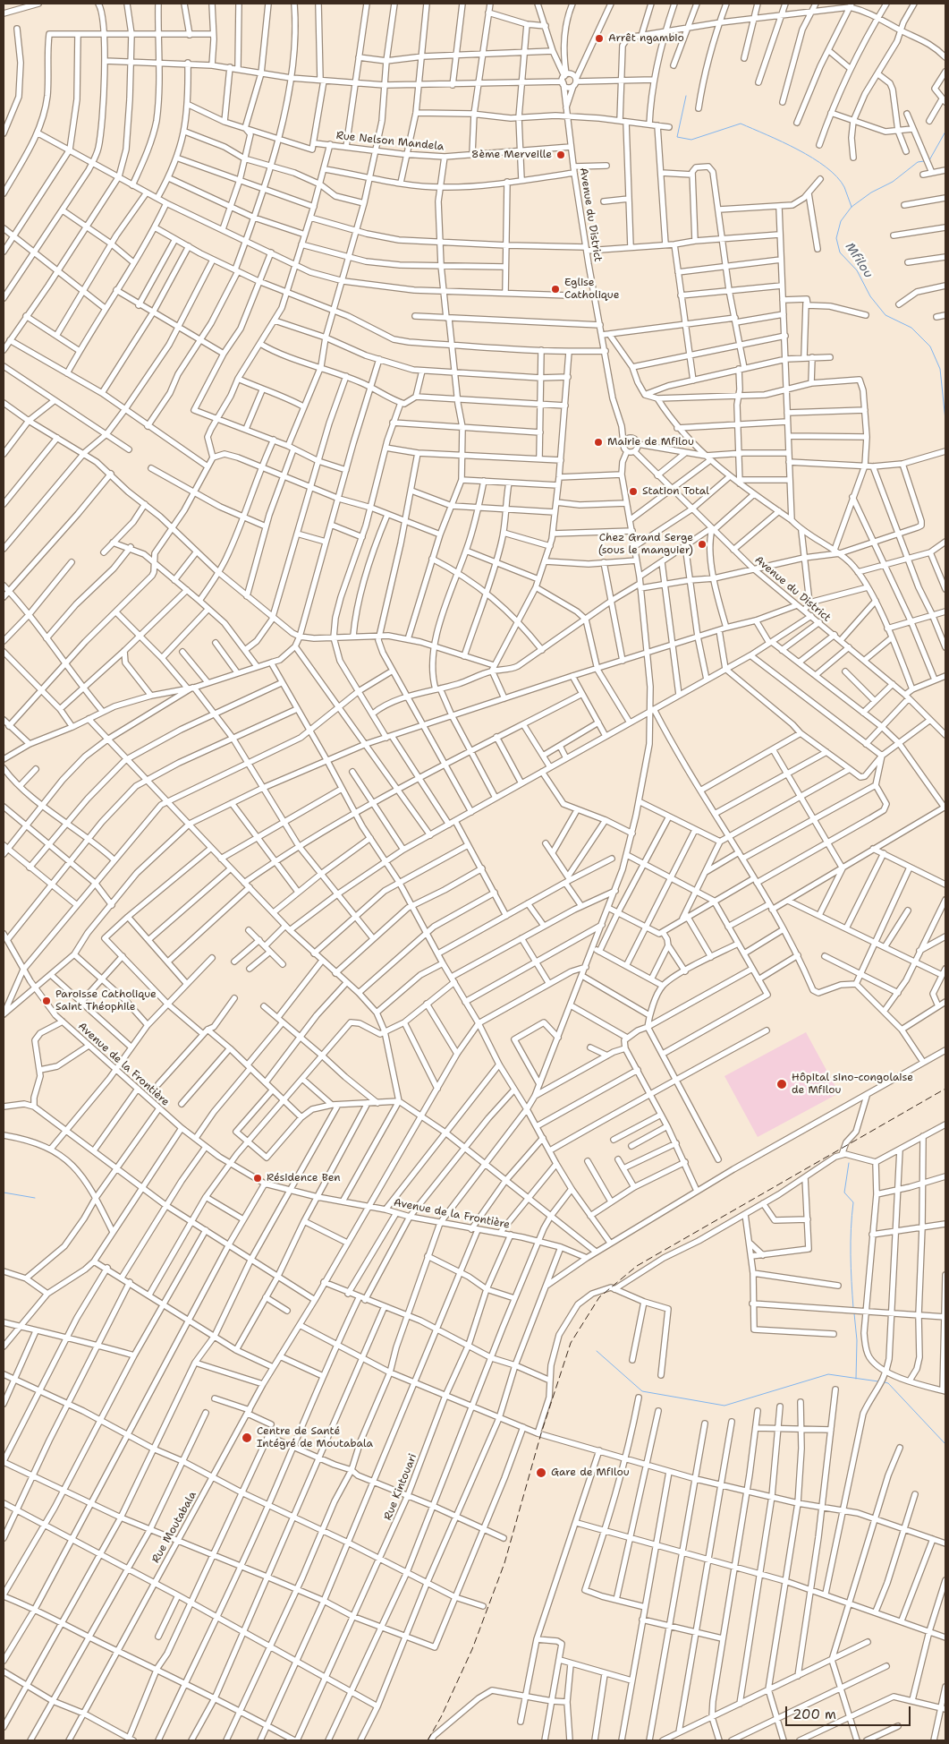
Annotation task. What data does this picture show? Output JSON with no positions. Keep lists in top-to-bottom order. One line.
{"streets":{"street":["Rue Nelson Mandela","Avenue du District","Avenue de la Frontière","Rue Kintouari","Rue Moutabala"]},"crossings":[["Rue Nelson Mandela","Avenue du District"],["Avenue de la Frontière","Rue Kintouari"],["Avenue de la Frontière","Rue Moutabala"]],"water":["Mfilou"],"places":["Arrêt ngambio","8ème Merveille","Eglise Catholique","Mairie de Mfilou","Station Total","Chez Grand Serge (sous le manguier)","Paroisse Catholique Saint Théophile","Hôpital sino-congolaise de Mfilou","Résidence Ben","Centre de Santé Intégré de Moutabala","Gare de Mfilou"],"scale_bar":"200 m"}
